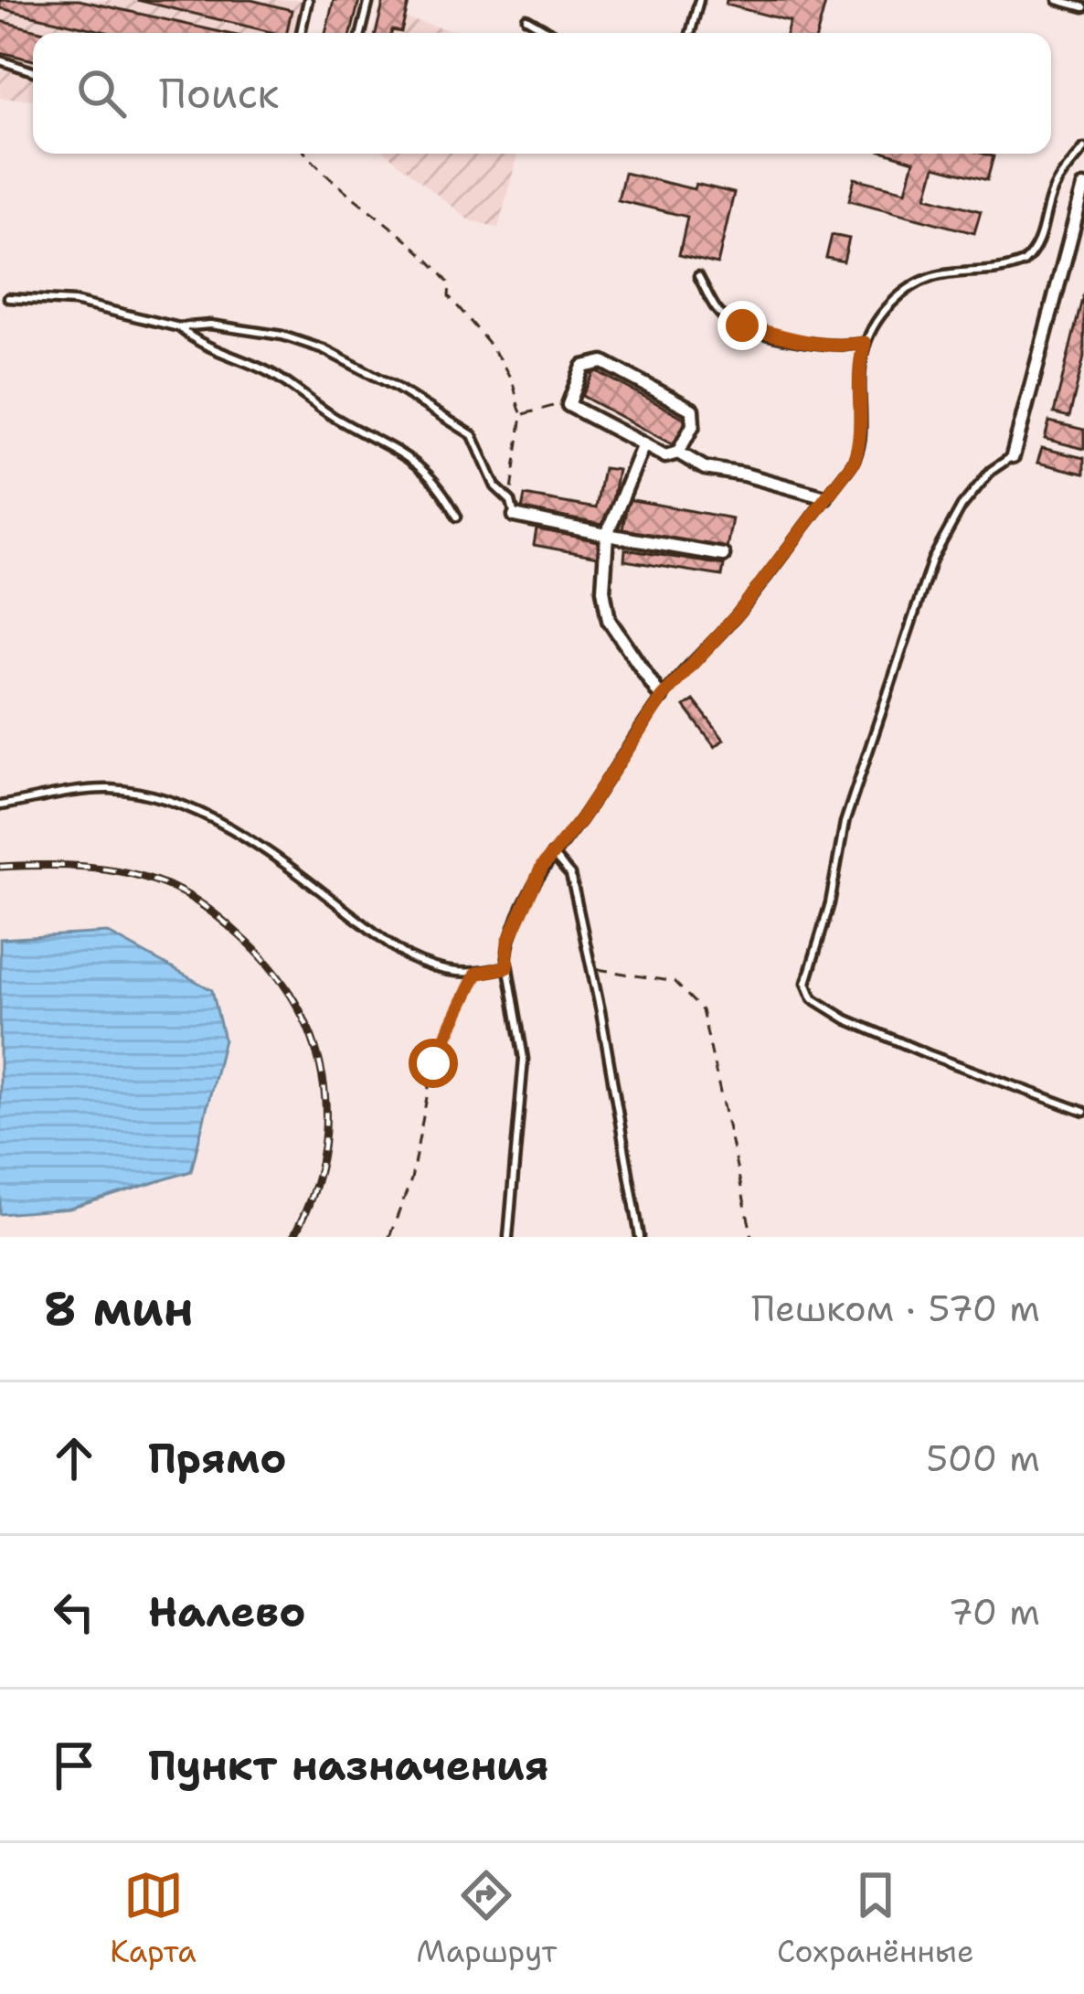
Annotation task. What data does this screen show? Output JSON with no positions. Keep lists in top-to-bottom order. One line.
{"page":{"search":"Поиск","heading":["8 мин","Пешком · 570 m"],"list":[["Прямо","500 m"],["Налево","70 m"],"Пункт назначения"],"nav":["Карта","Маршрут","Сохранённые"]}}
